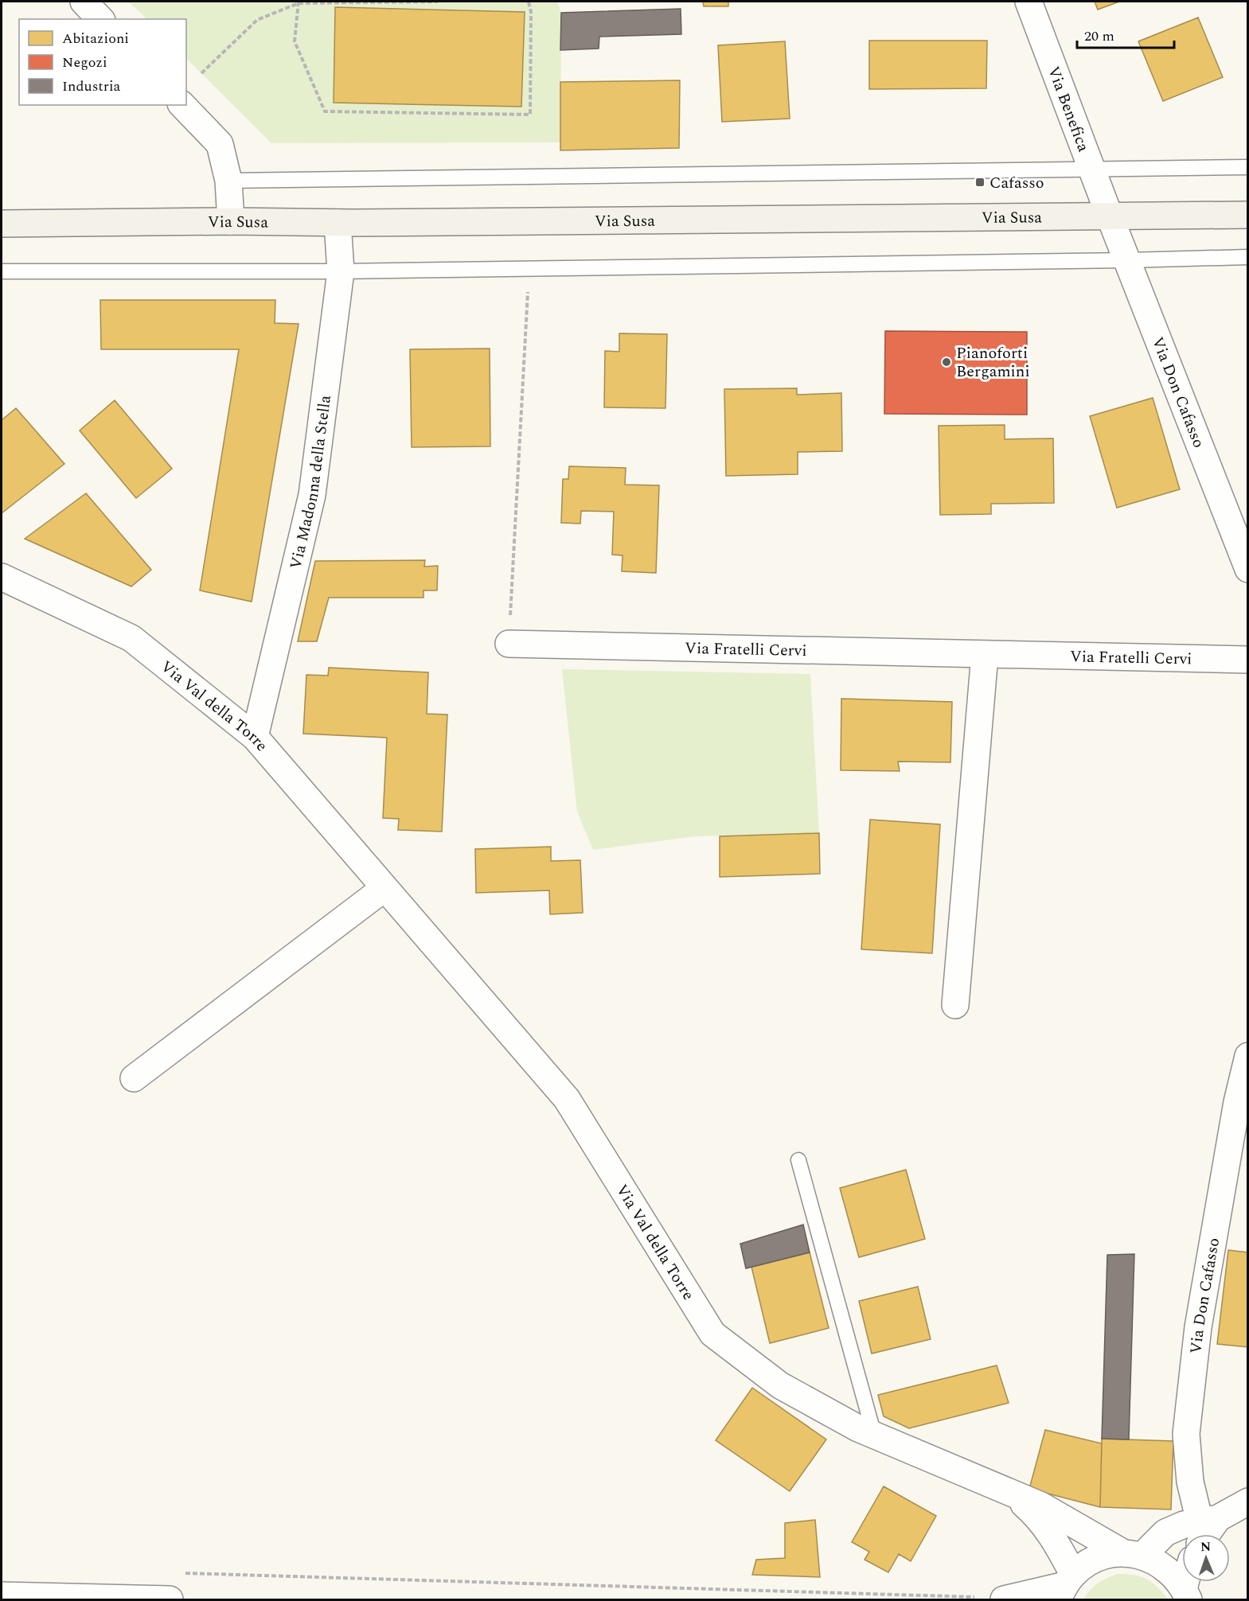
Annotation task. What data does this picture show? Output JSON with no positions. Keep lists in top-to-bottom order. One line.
{"streets":{"main road":["Via Susa"],"street":["Via Benefica","Via Don Cafasso","Via Madonna della Stella","Via Fratelli Cervi","Via Val della Torre"]},"crossings":[["Via Benefica","Via Susa"],["Via Benefica","Via Don Cafasso"],["Via Susa","Via Don Cafasso"],["Via Susa","Via Madonna della Stella"],["Via Madonna della Stella","Via Val della Torre"]],"places":{"transit":["Cafasso"],"other":["Pianoforti Bergamini"]},"legend":["Abitazioni","Negozi","Industria"],"scale_bar":"20 m","north":"top"}
